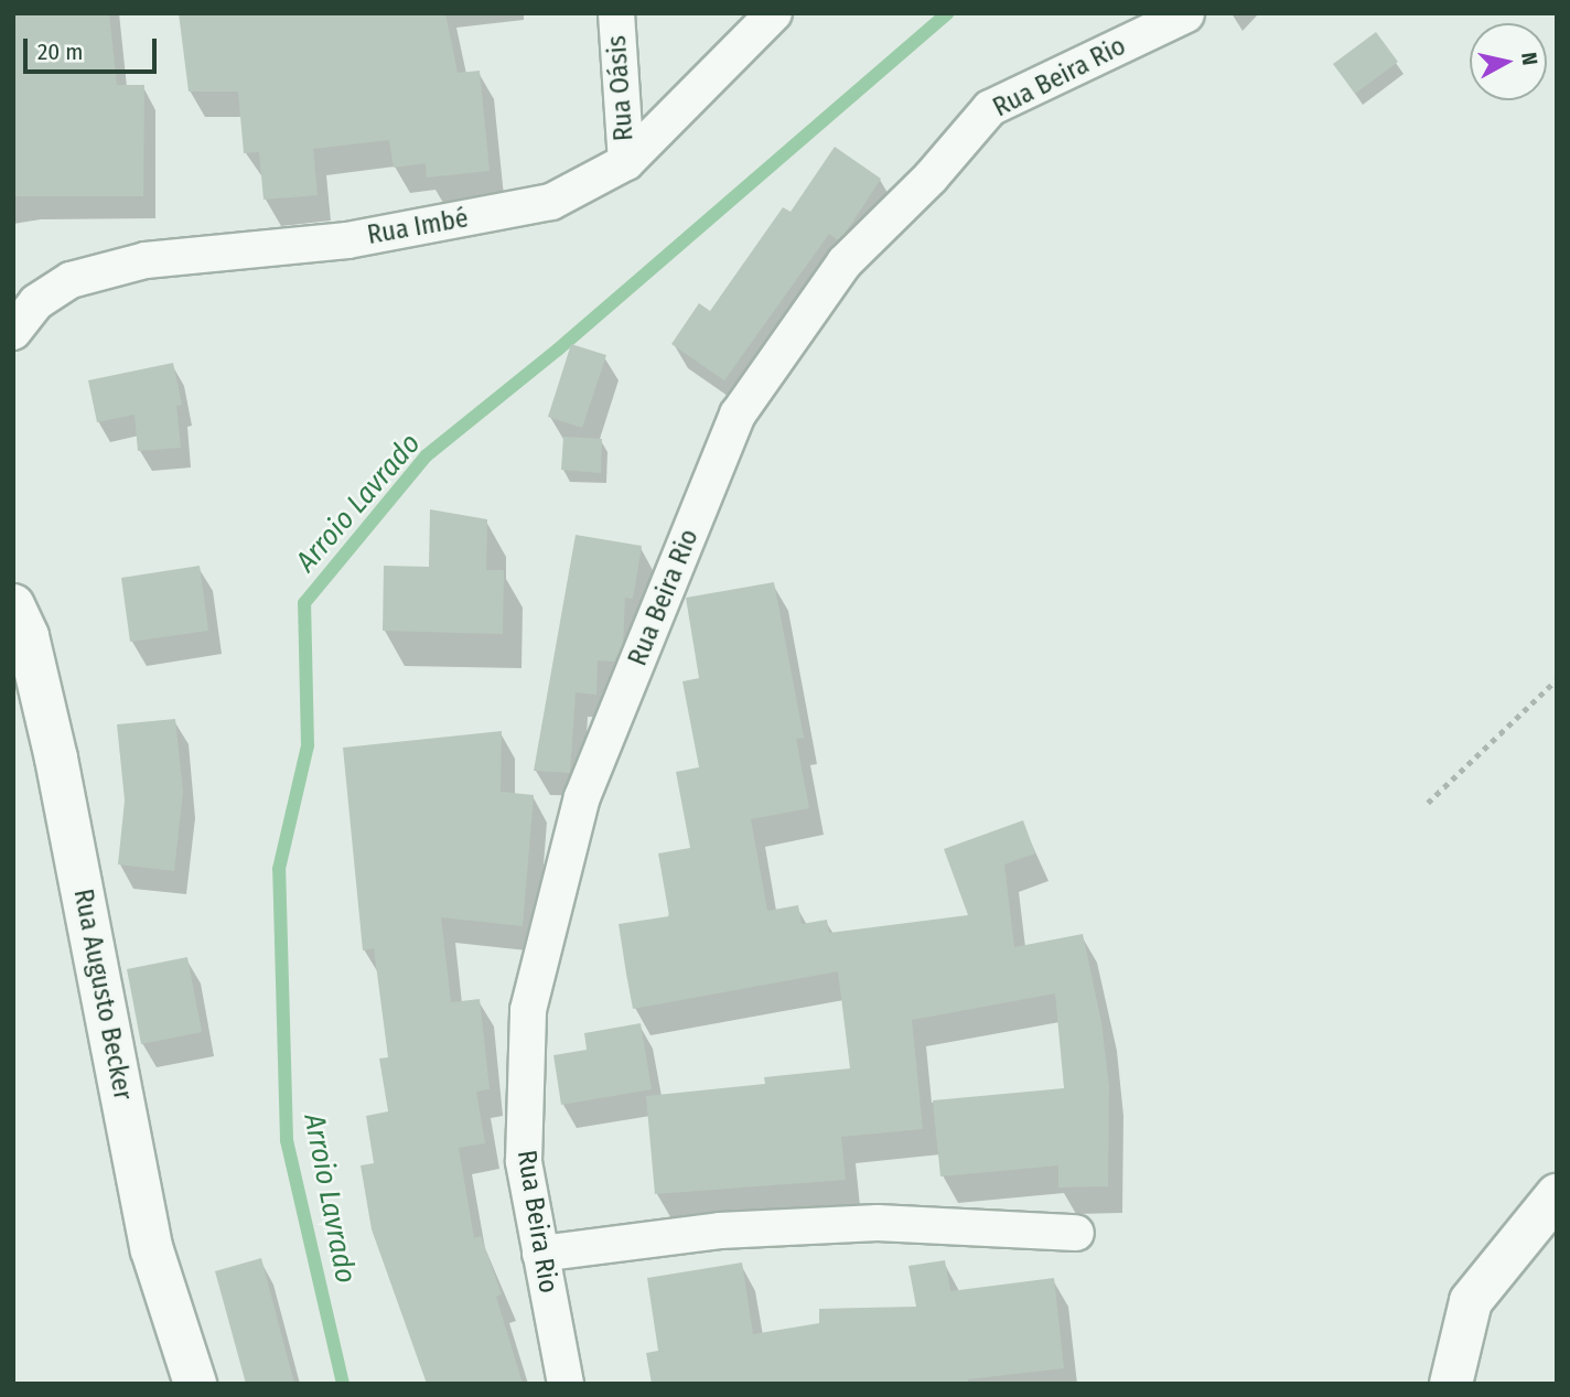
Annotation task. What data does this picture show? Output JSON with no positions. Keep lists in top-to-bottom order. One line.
{"streets":{"street":["Rua Beira Rio","Rua Oásis","Rua Imbé","Rua Augusto Becker"]},"crossings":[["Rua Oásis","Rua Imbé"]],"water":["Arroio Lavrado"],"scale_bar":"20 m","north":"right"}
